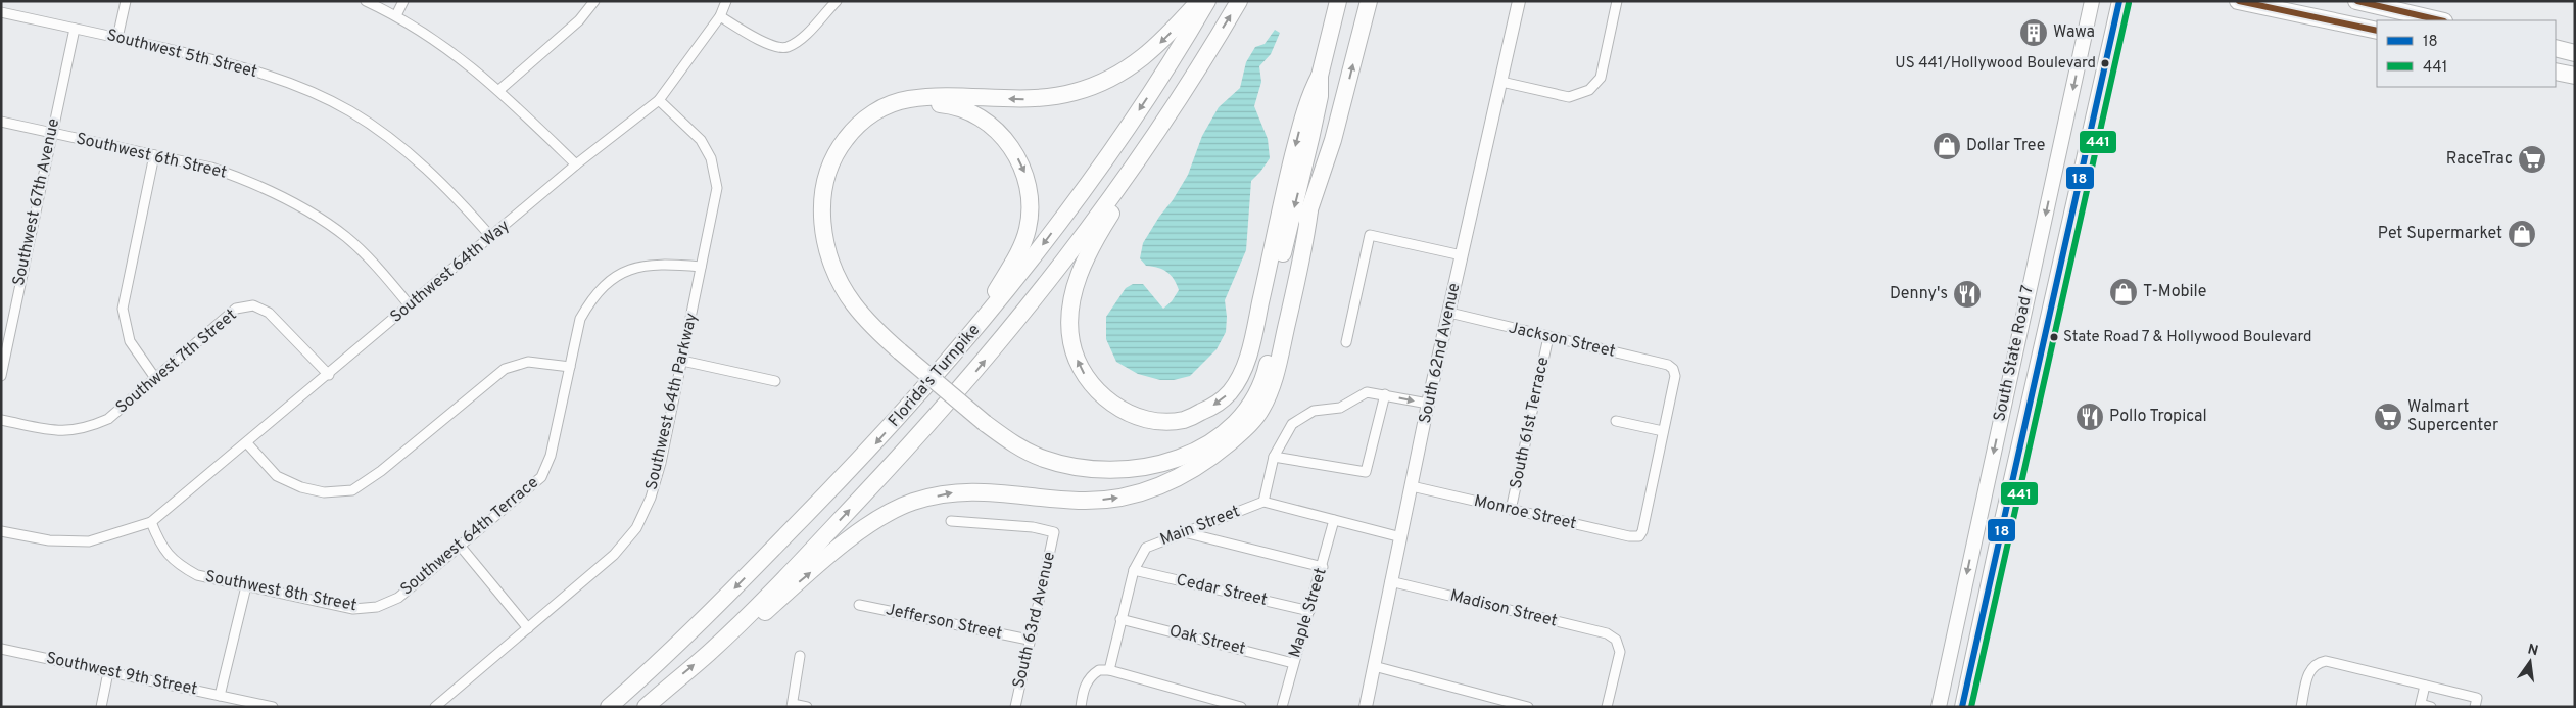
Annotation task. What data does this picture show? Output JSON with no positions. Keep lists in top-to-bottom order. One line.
{"streets":{"highway":["Florida's Turnpike"],"main road":["South State Road 7"],"street":["Southwest 5th Street","Southwest 6th Street","Southwest 67th Avenue","Southwest 64th Way","Jackson Street","South 62nd Avenue","Southwest 7th Street","Southwest 64th Parkway","South 61st Terrace","Monroe Street","Main Street","Southwest 64th Terrace","Cedar Street","Southwest 8th Street","Madison Street","Maple Street","South 63rd Avenue","Jefferson Street","Oak Street","Southwest 9th Street"]},"crossings":[["Southwest 5th Street","Southwest 67th Avenue"],["Southwest 5th Street","Southwest 64th Way"],["Southwest 6th Street","Southwest 67th Avenue"],["Southwest 6th Street","Southwest 64th Way"],["Southwest 64th Way","Southwest 7th Street"],["Southwest 64th Way","Southwest 64th Parkway"],["Southwest 64th Way","Southwest 8th Street"],["Jackson Street","South 62nd Avenue"],["Jackson Street","South 61st Terrace"],["Jackson Street","Monroe Street"],["South 62nd Avenue","Monroe Street"],["South 62nd Avenue","Madison Street"],["Southwest 64th Parkway","Southwest 64th Terrace"],["South 61st Terrace","Monroe Street"],["Main Street","Cedar Street"],["Main Street","Oak Street"],["Southwest 64th Terrace","Southwest 8th Street"],["Cedar Street","Maple Street"],["Maple Street","Oak Street"],["South 63rd Avenue","Jefferson Street"]],"places":{"building":["Wawa"],"other":["US 441/Hollywood Boulevard","State Road 7 & Hollywood Boulevard"],"shop":["Dollar Tree","Pet Supermarket","T-Mobile"],"supermarket":["RaceTrac","Walmart Supercenter"],"restaurant":["Denny's","Pollo Tropical"]},"lines":["transit line 18","transit line 7","transit line 441"],"legend":["18","441"],"north":"top"}
